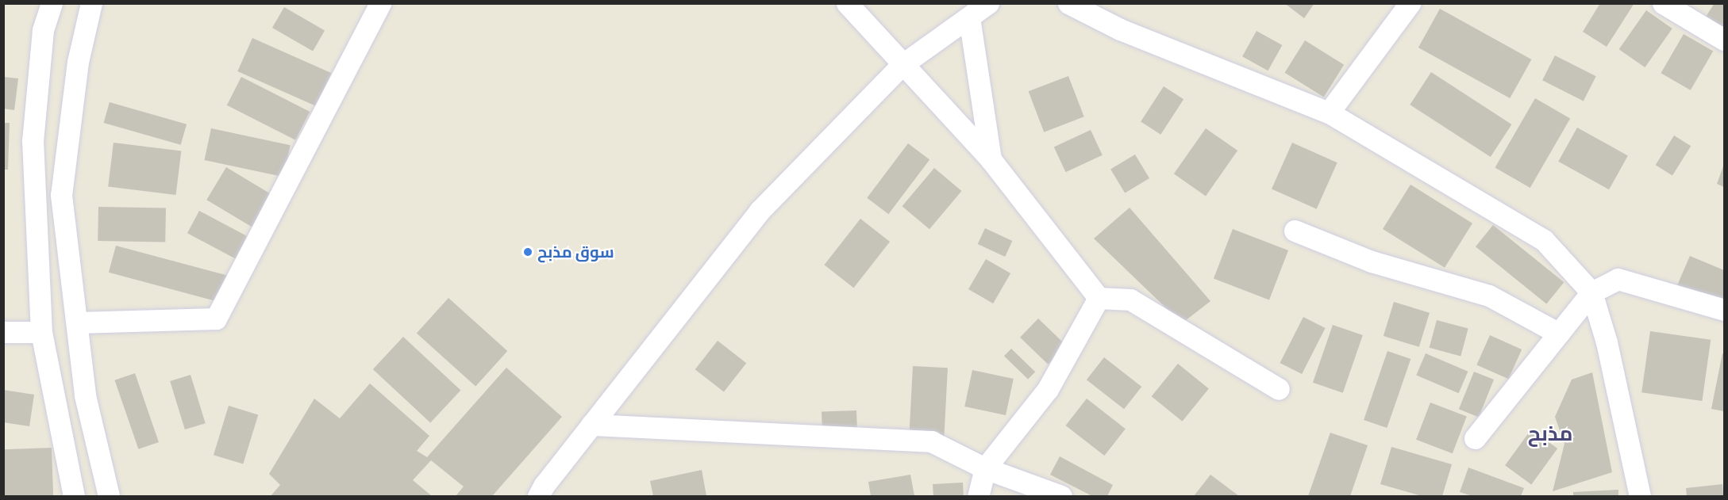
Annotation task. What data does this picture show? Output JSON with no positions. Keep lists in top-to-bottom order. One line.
{"districts":["مذبح"],"places":["سوق مذبح"]}
